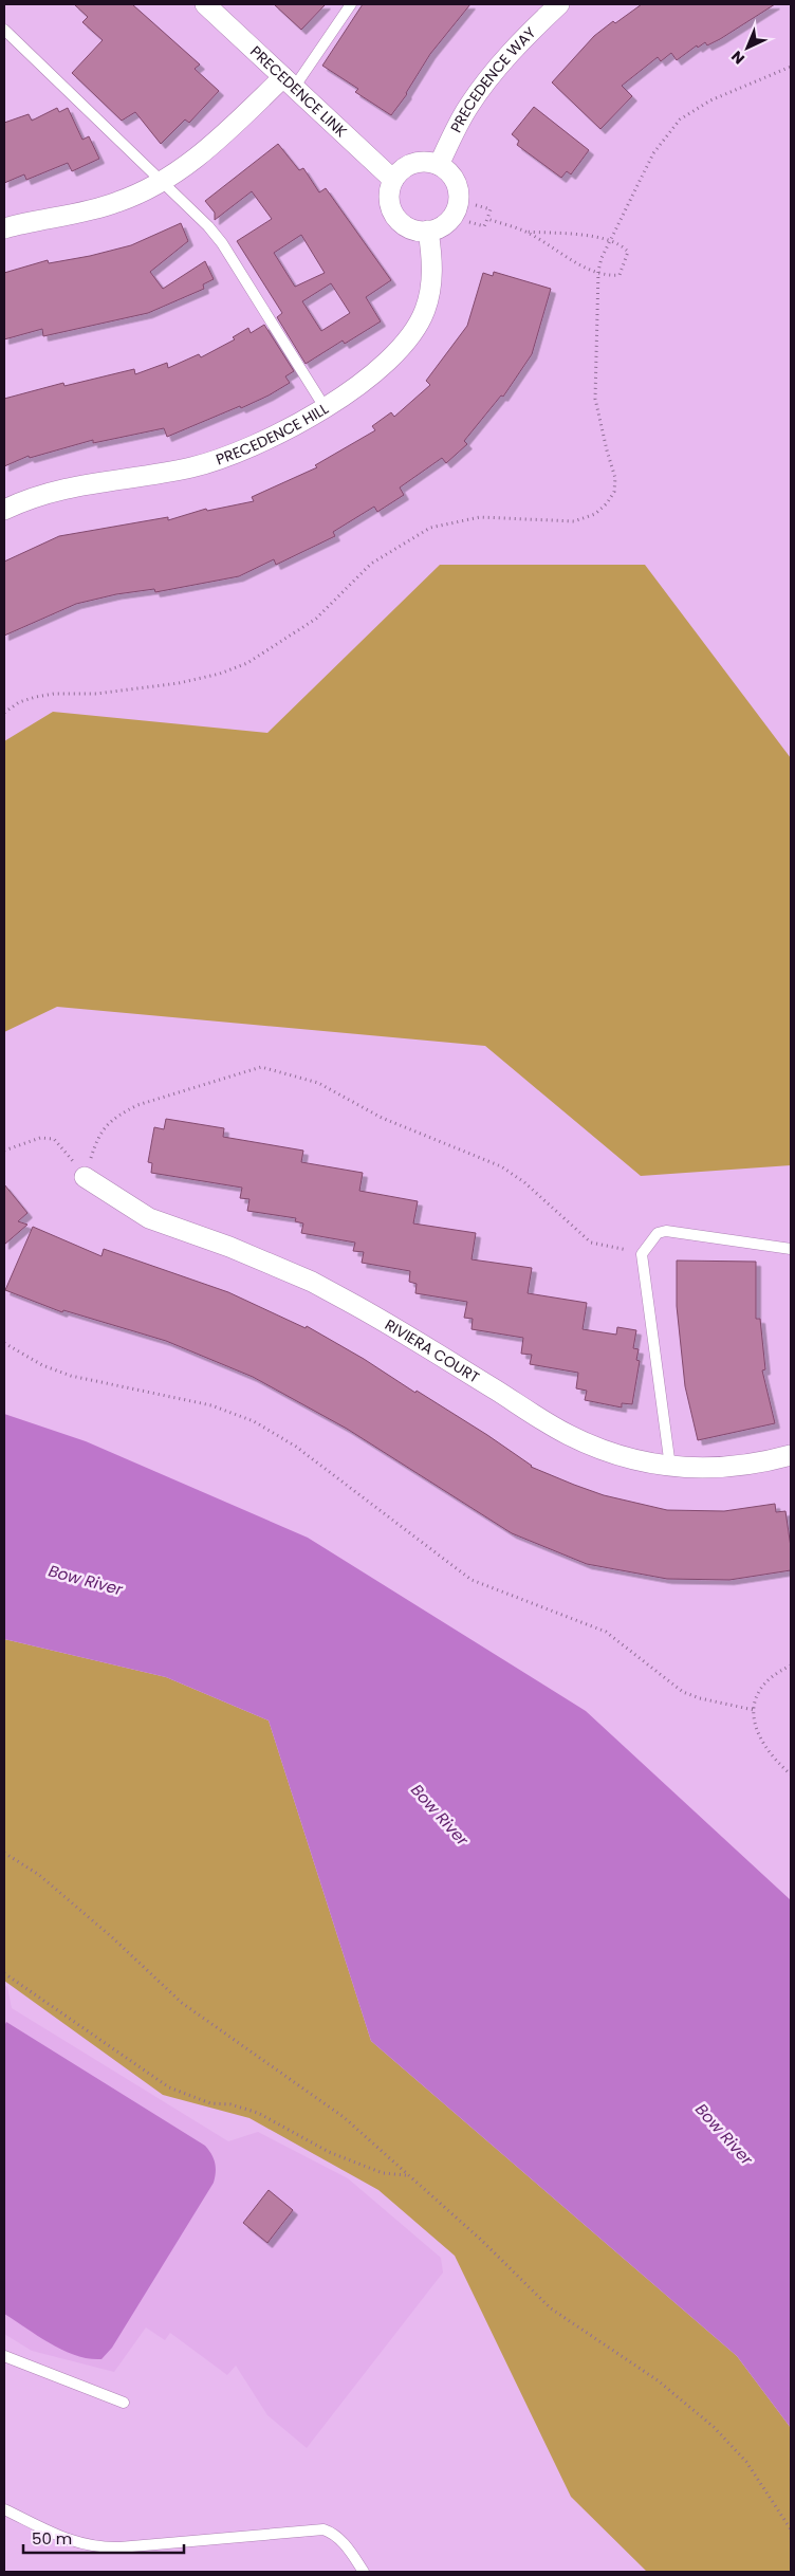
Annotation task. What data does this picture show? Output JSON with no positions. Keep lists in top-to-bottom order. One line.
{"streets":{"street":["PRECEDENCE WAY","PRECEDENCE LINK","PRECEDENCE HILL","RIVIERA COURT"]},"crossings":[["PRECEDENCE WAY","PRECEDENCE LINK"],["PRECEDENCE WAY","PRECEDENCE HILL"],["PRECEDENCE LINK","PRECEDENCE HILL"]],"water":["Bow River"],"scale_bar":"50 m","north":"bottom left"}
